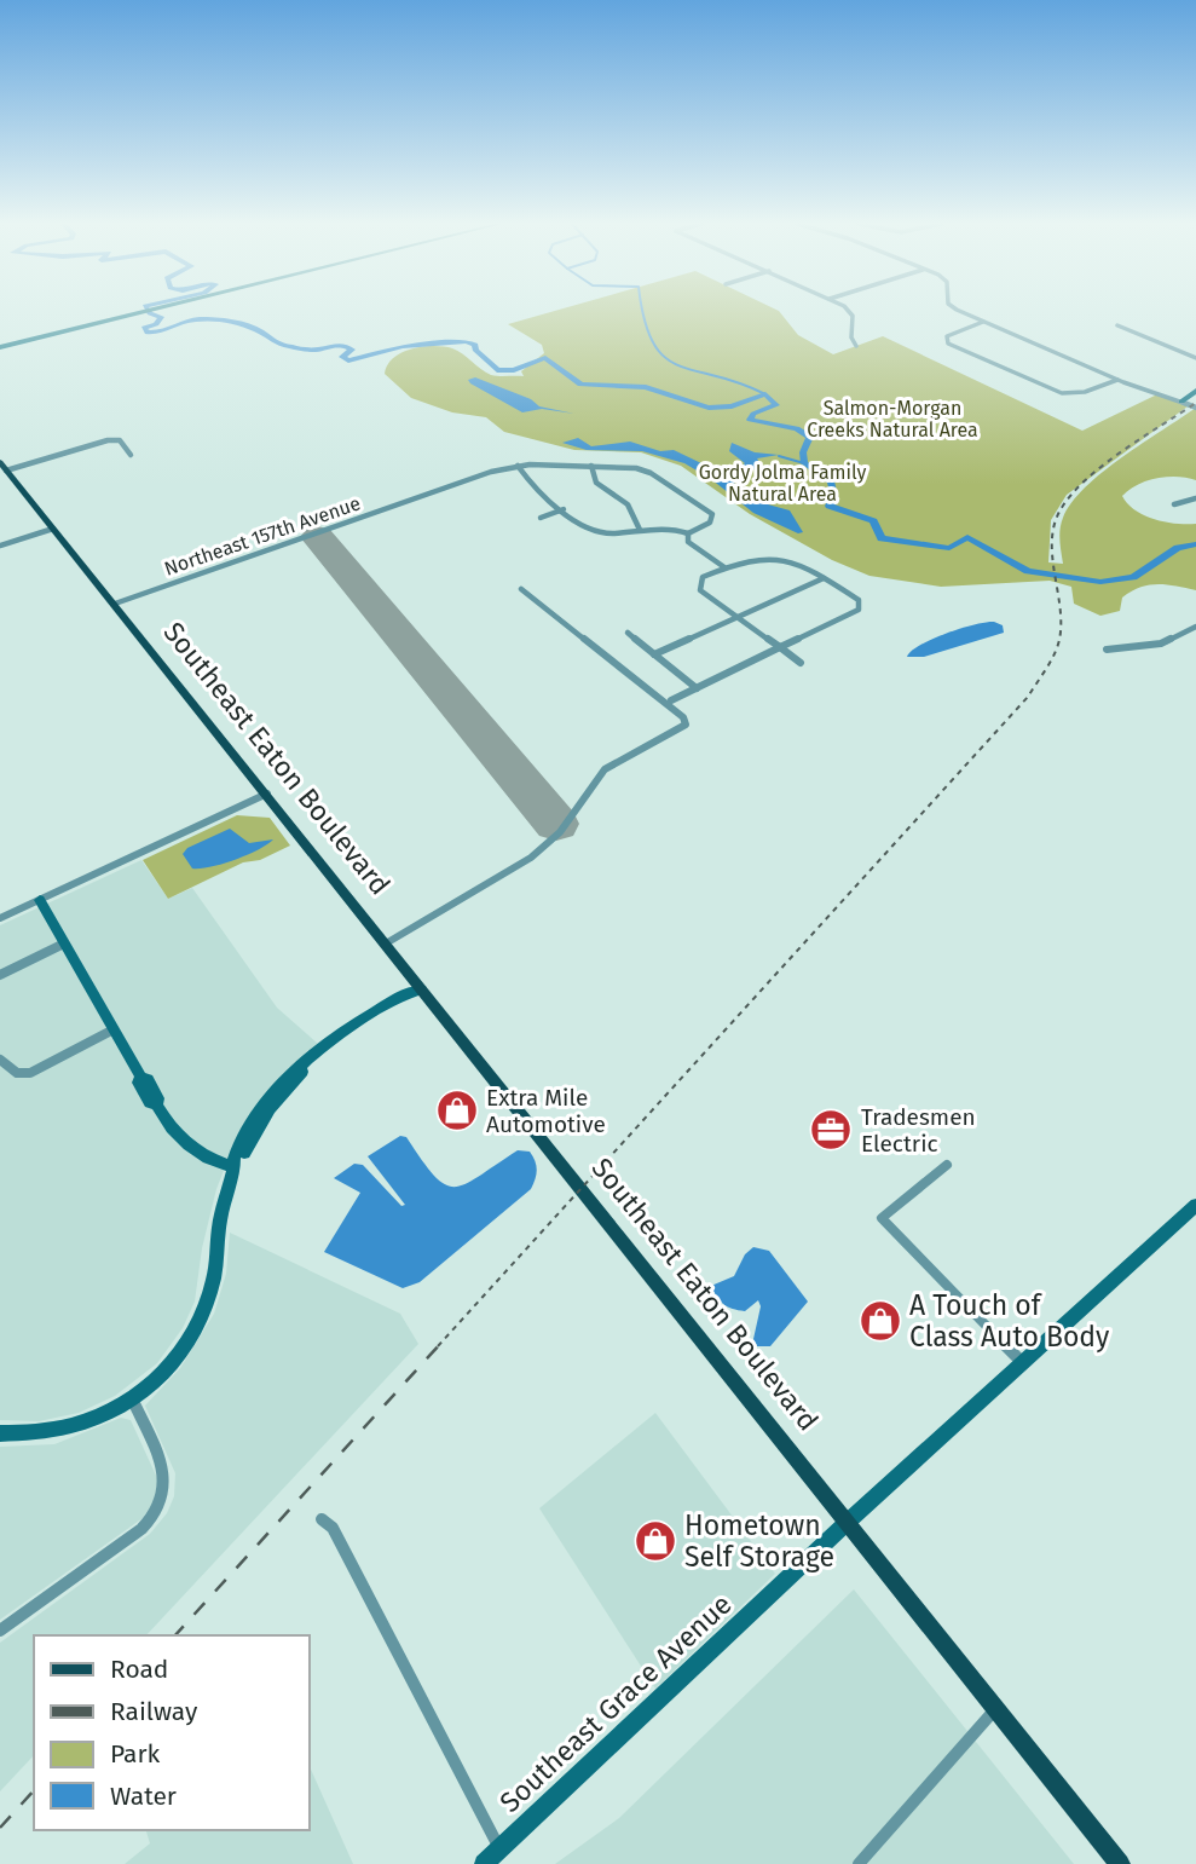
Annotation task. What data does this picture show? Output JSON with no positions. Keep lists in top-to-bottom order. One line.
{"streets":{"main road":["Southeast Eaton Boulevard"],"street":["Northeast 157th Avenue","Southeast Grace Avenue"]},"crossings":[["Northeast 157th Avenue","Southeast Eaton Boulevard"],["Southeast Eaton Boulevard","Southeast Grace Avenue"]],"parks":["Salmon-Morgan Creeks Natural Area","Gordy Jolma Family Natural Area"],"places":{"shop":["Extra Mile Automotive","A Touch of Class Auto Body","Hometown Self Storage"],"office":["Tradesmen Electric"]},"legend":["Road","Railway","Park","Water"]}
